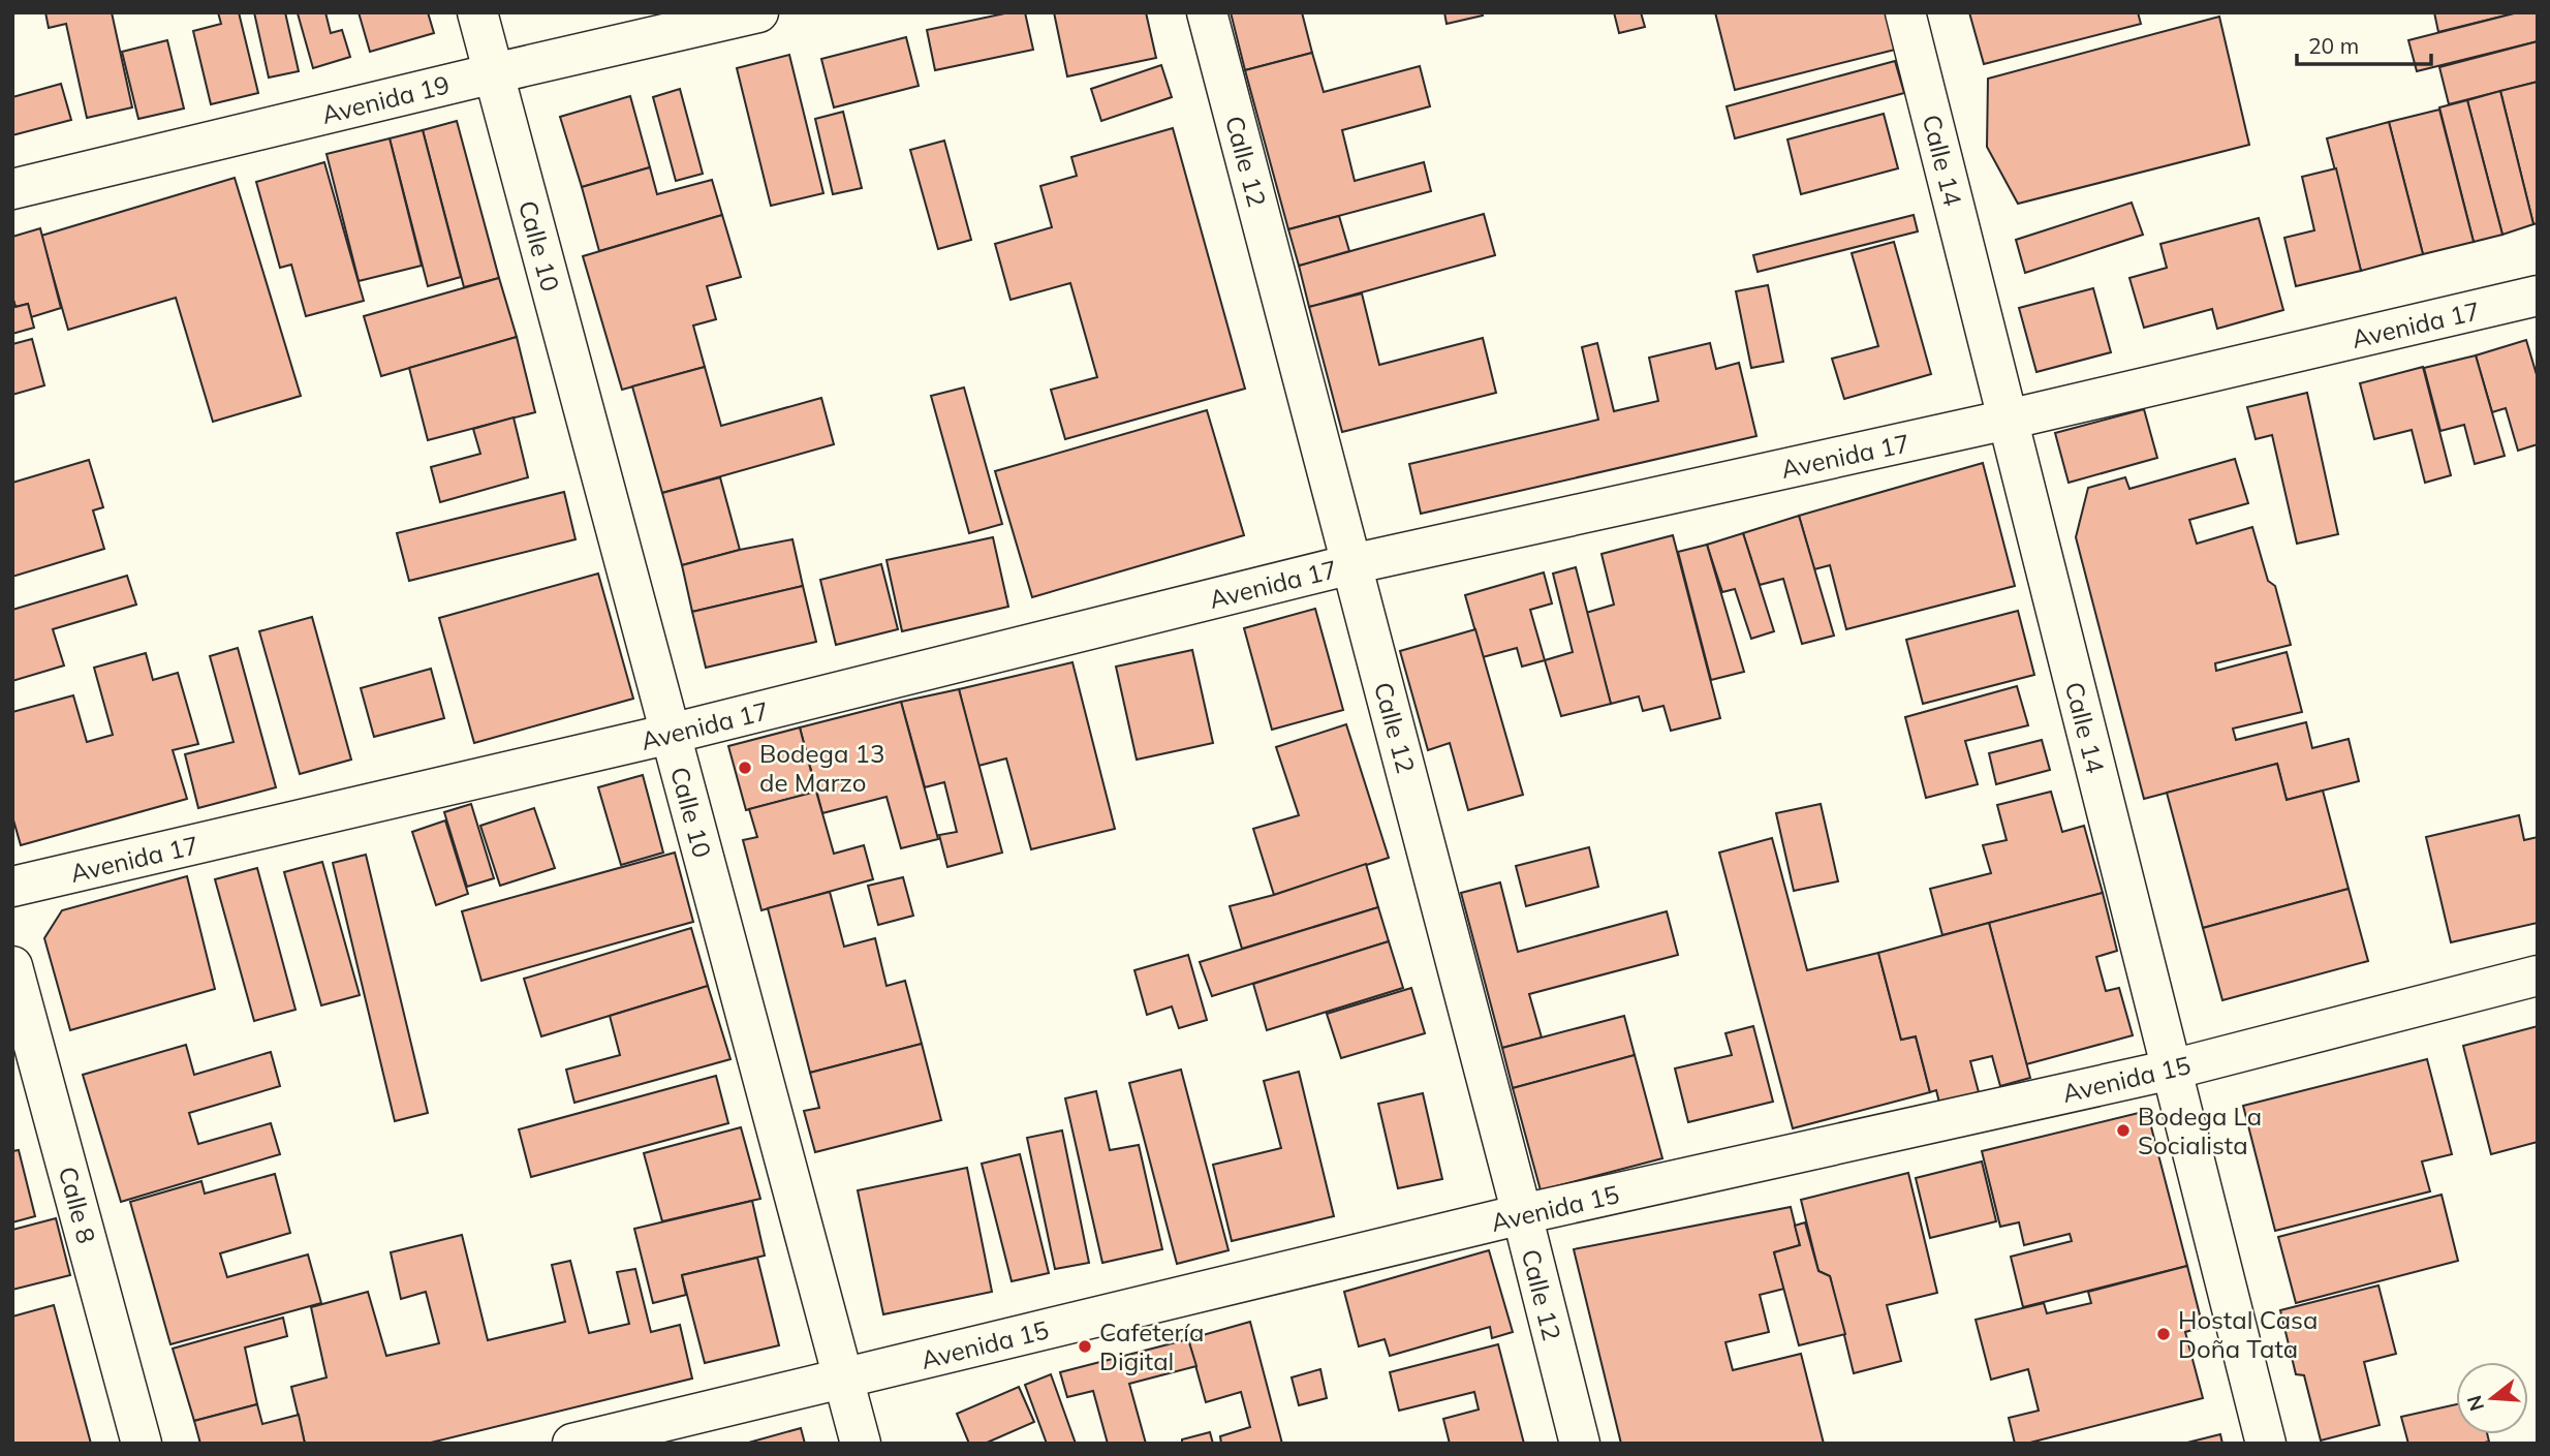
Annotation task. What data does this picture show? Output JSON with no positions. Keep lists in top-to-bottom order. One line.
{"streets":{"street":["Avenida 19","Calle 14","Calle 12","Calle 10","Avenida 17","Avenida 15","Calle 8"]},"crossings":[["Avenida 19","Calle 10"],["Calle 14","Avenida 17"],["Calle 14","Avenida 15"],["Calle 12","Avenida 17"],["Calle 12","Avenida 15"],["Calle 10","Avenida 17"],["Calle 10","Avenida 15"]],"places":["Bodega 13 de Marzo","Bodega La Socialista","Hostal Casa Doña Tata","Cafetería Digital"],"scale_bar":"20 m","north":"left"}
